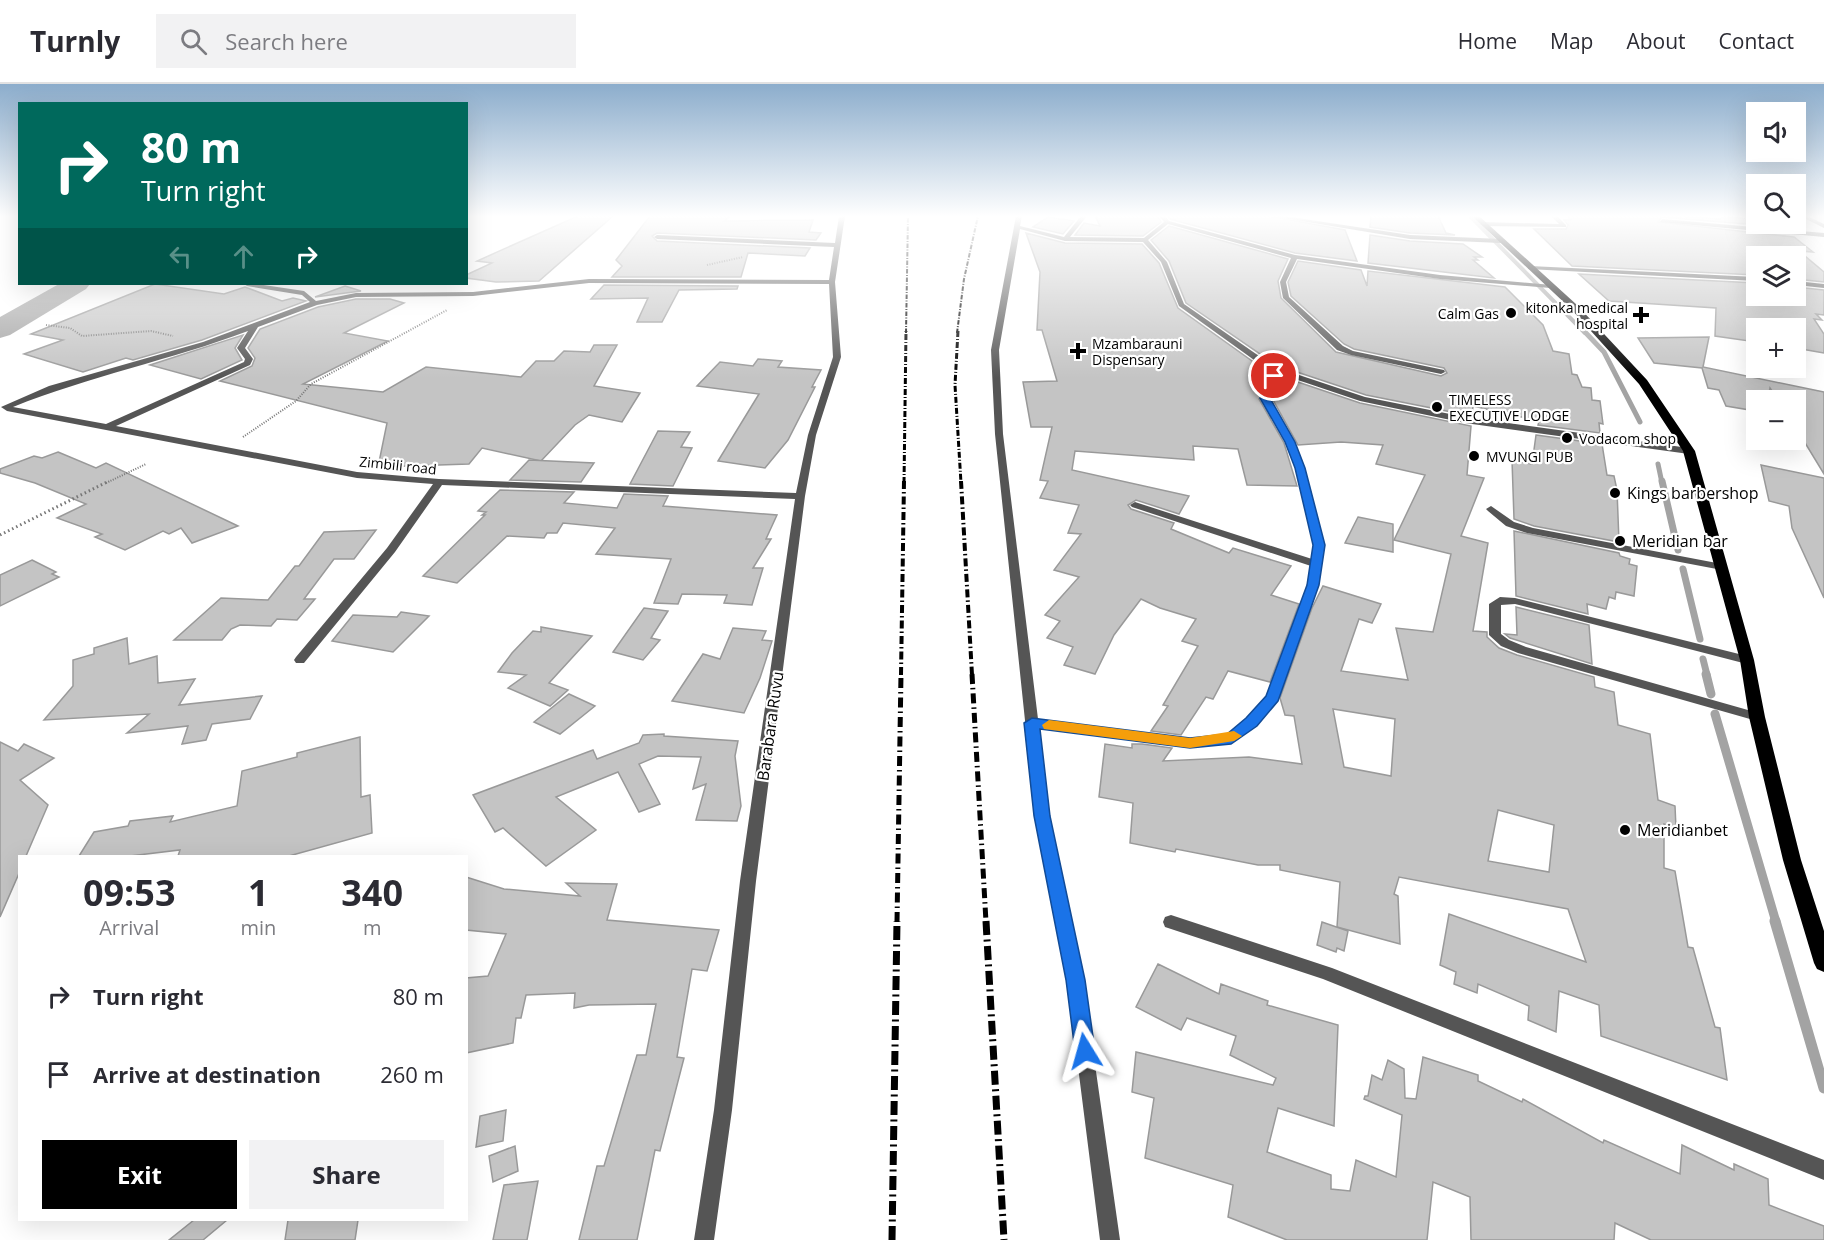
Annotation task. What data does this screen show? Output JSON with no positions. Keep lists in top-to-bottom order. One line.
{"streets":{"street":["Zimbili road","Barabara Ruvu"]},"crossings":[["Zimbili road","Barabara Ruvu"]],"places":{"other":["Calm Gas","TIMELESS EXECUTIVE LODGE","Vodacom shop","MVUNGI PUB","Kings barbershop","Meridian bar","Meridianbet"],"health":["kitonka medical hospital","Mzambarauni Dispensary"]},"page":{"header":"Turnly","search":"Search here","nav":["Home","Map","About","Contact"],"map_buttons":["+","−"],"turn":["80 m","Turn right"],"eta":["09:53","Arrival","1","min","340","m"],"list":[{"name":"Turn right","value":"80 m"},{"name":"Arrive at destination","value":"260 m"}],"buttons":["Exit","Share"]}}
